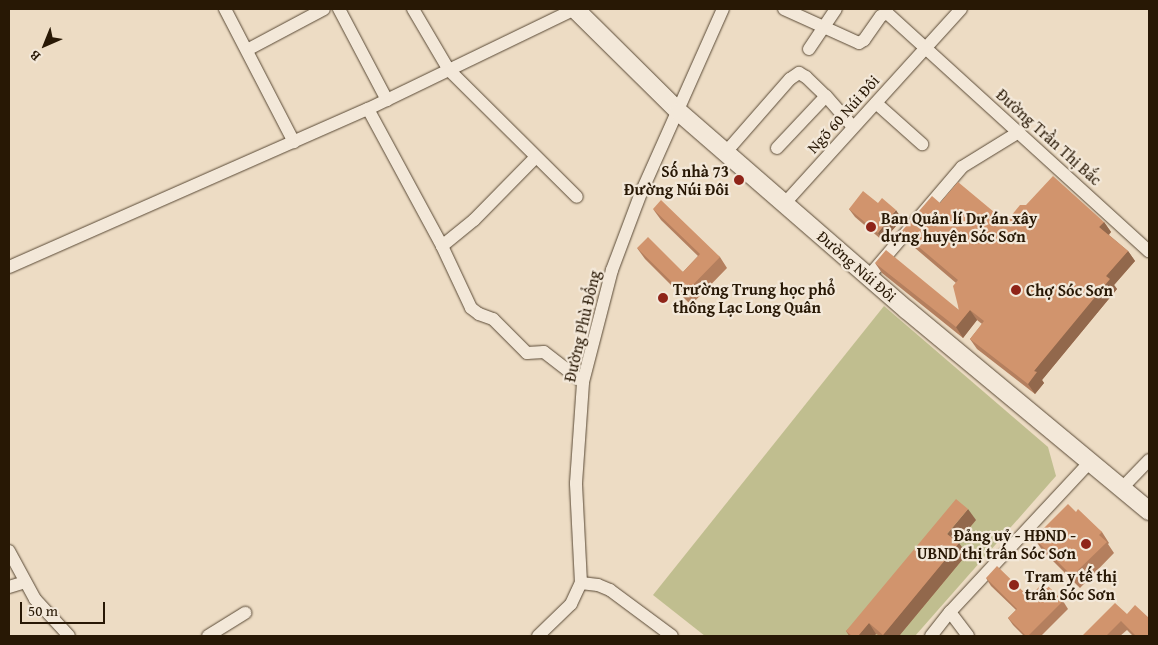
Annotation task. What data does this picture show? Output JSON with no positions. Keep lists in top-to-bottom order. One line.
{"streets":{"main road":["Đường Núi Đôi"],"street":["Ngõ 60 Núi Đôi","Đường Trần Thị Bắc","Đường Phù Đổng"]},"crossings":[["Ngõ 60 Núi Đôi","Đường Trần Thị Bắc"],["Ngõ 60 Núi Đôi","Đường Núi Đôi"],["Đường Núi Đôi","Đường Phù Đổng"]],"places":["Số nhà 73 Đường Núi Đôi","Ban Quản lí Dự án xây dựng huyện Sóc Sơn","Chợ Sóc Sơn","Trường Trung học phổ thông Lạc Long Quân","Đảng uỷ - HĐND - UBND thị trấn Sóc Sơn","Trạm y tế thị trấn Sóc Sơn"],"scale_bar":"50 m","north":"bottom left"}
